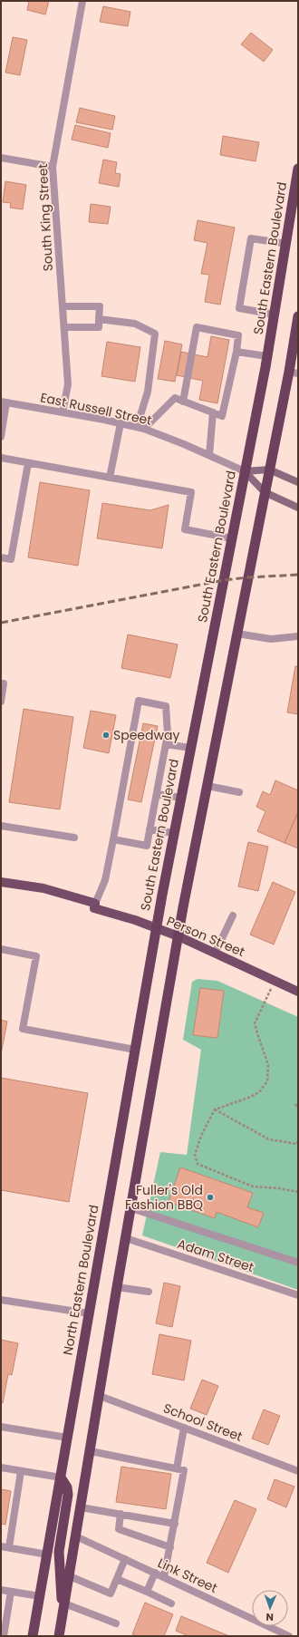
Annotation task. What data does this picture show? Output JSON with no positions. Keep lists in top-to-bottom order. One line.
{"streets":{"highway":["South Eastern Boulevard","North Eastern Boulevard"],"main road":["East Russell Street","Person Street"],"street":["South King Street","Adam Street","School Street","Link Street"]},"crossings":[["South King Street","East Russell Street"],["South Eastern Boulevard","East Russell Street"],["South Eastern Boulevard","Person Street"],["South Eastern Boulevard","North Eastern Boulevard"],["Person Street","North Eastern Boulevard"]],"places":["Speedway","Fuller's Old Fashion BBQ"],"north":"bottom"}
